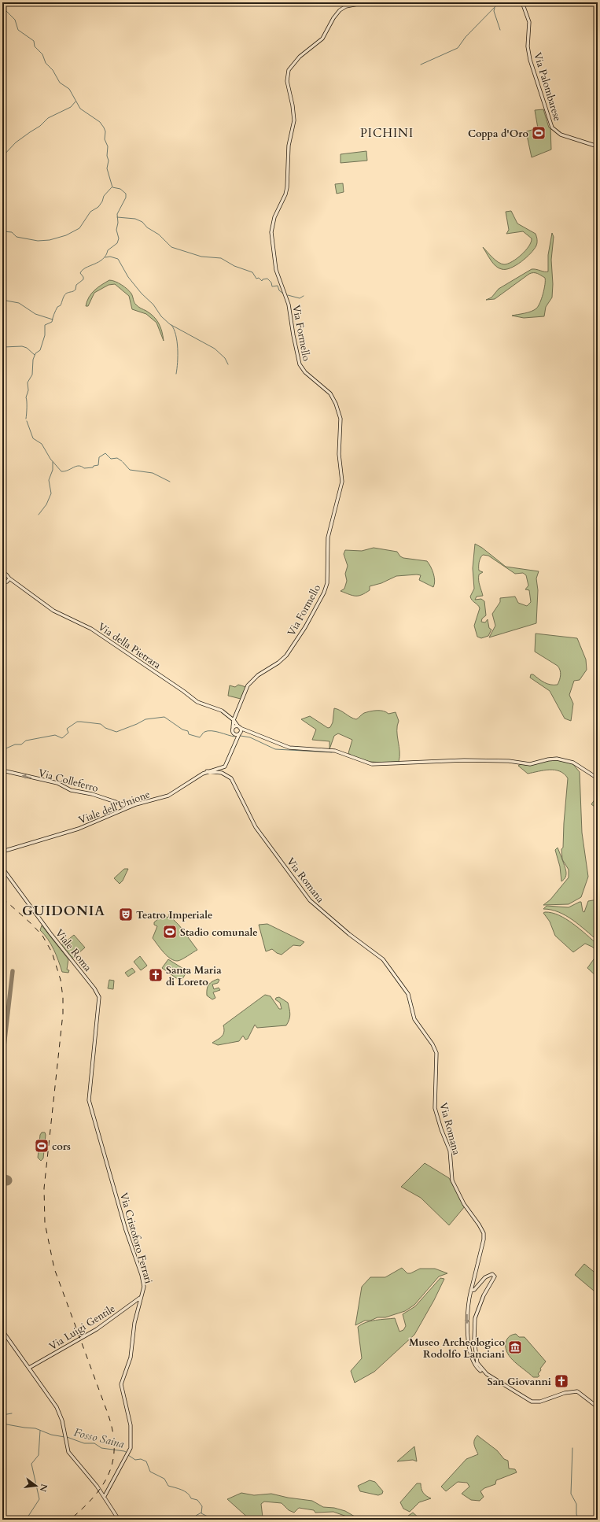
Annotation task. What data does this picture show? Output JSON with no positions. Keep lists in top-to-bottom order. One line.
{"streets":{"main road":["Via Palombarese","Via Formello","Via della Pietrara","Via Colleferro","Viale dell'Unione","Via Romana","Viale Roma","Via Cristoforo Ferrari","Via Luigi Gentile"]},"crossings":[["Via Formello","Via della Pietrara"],["Via Formello","Viale dell'Unione"],["Via Colleferro","Viale dell'Unione"],["Viale dell'Unione","Via Romana"],["Viale Roma","Via Cristoforo Ferrari"],["Via Cristoforo Ferrari","Via Luigi Gentile"]],"one_way":["Via Colleferro"],"districts":["PICHINI","GUIDONIA"],"water":["Fosso Saina"],"places":{"sports":["Coppa d'Oro","Stadio comunale","cors"],"theatre":["Teatro Imperiale"],"church":["Santa Maria di Loreto","San Giovanni"],"museum":["Museo Archeologico Rodolfo Lanciani"]},"north":"right"}
